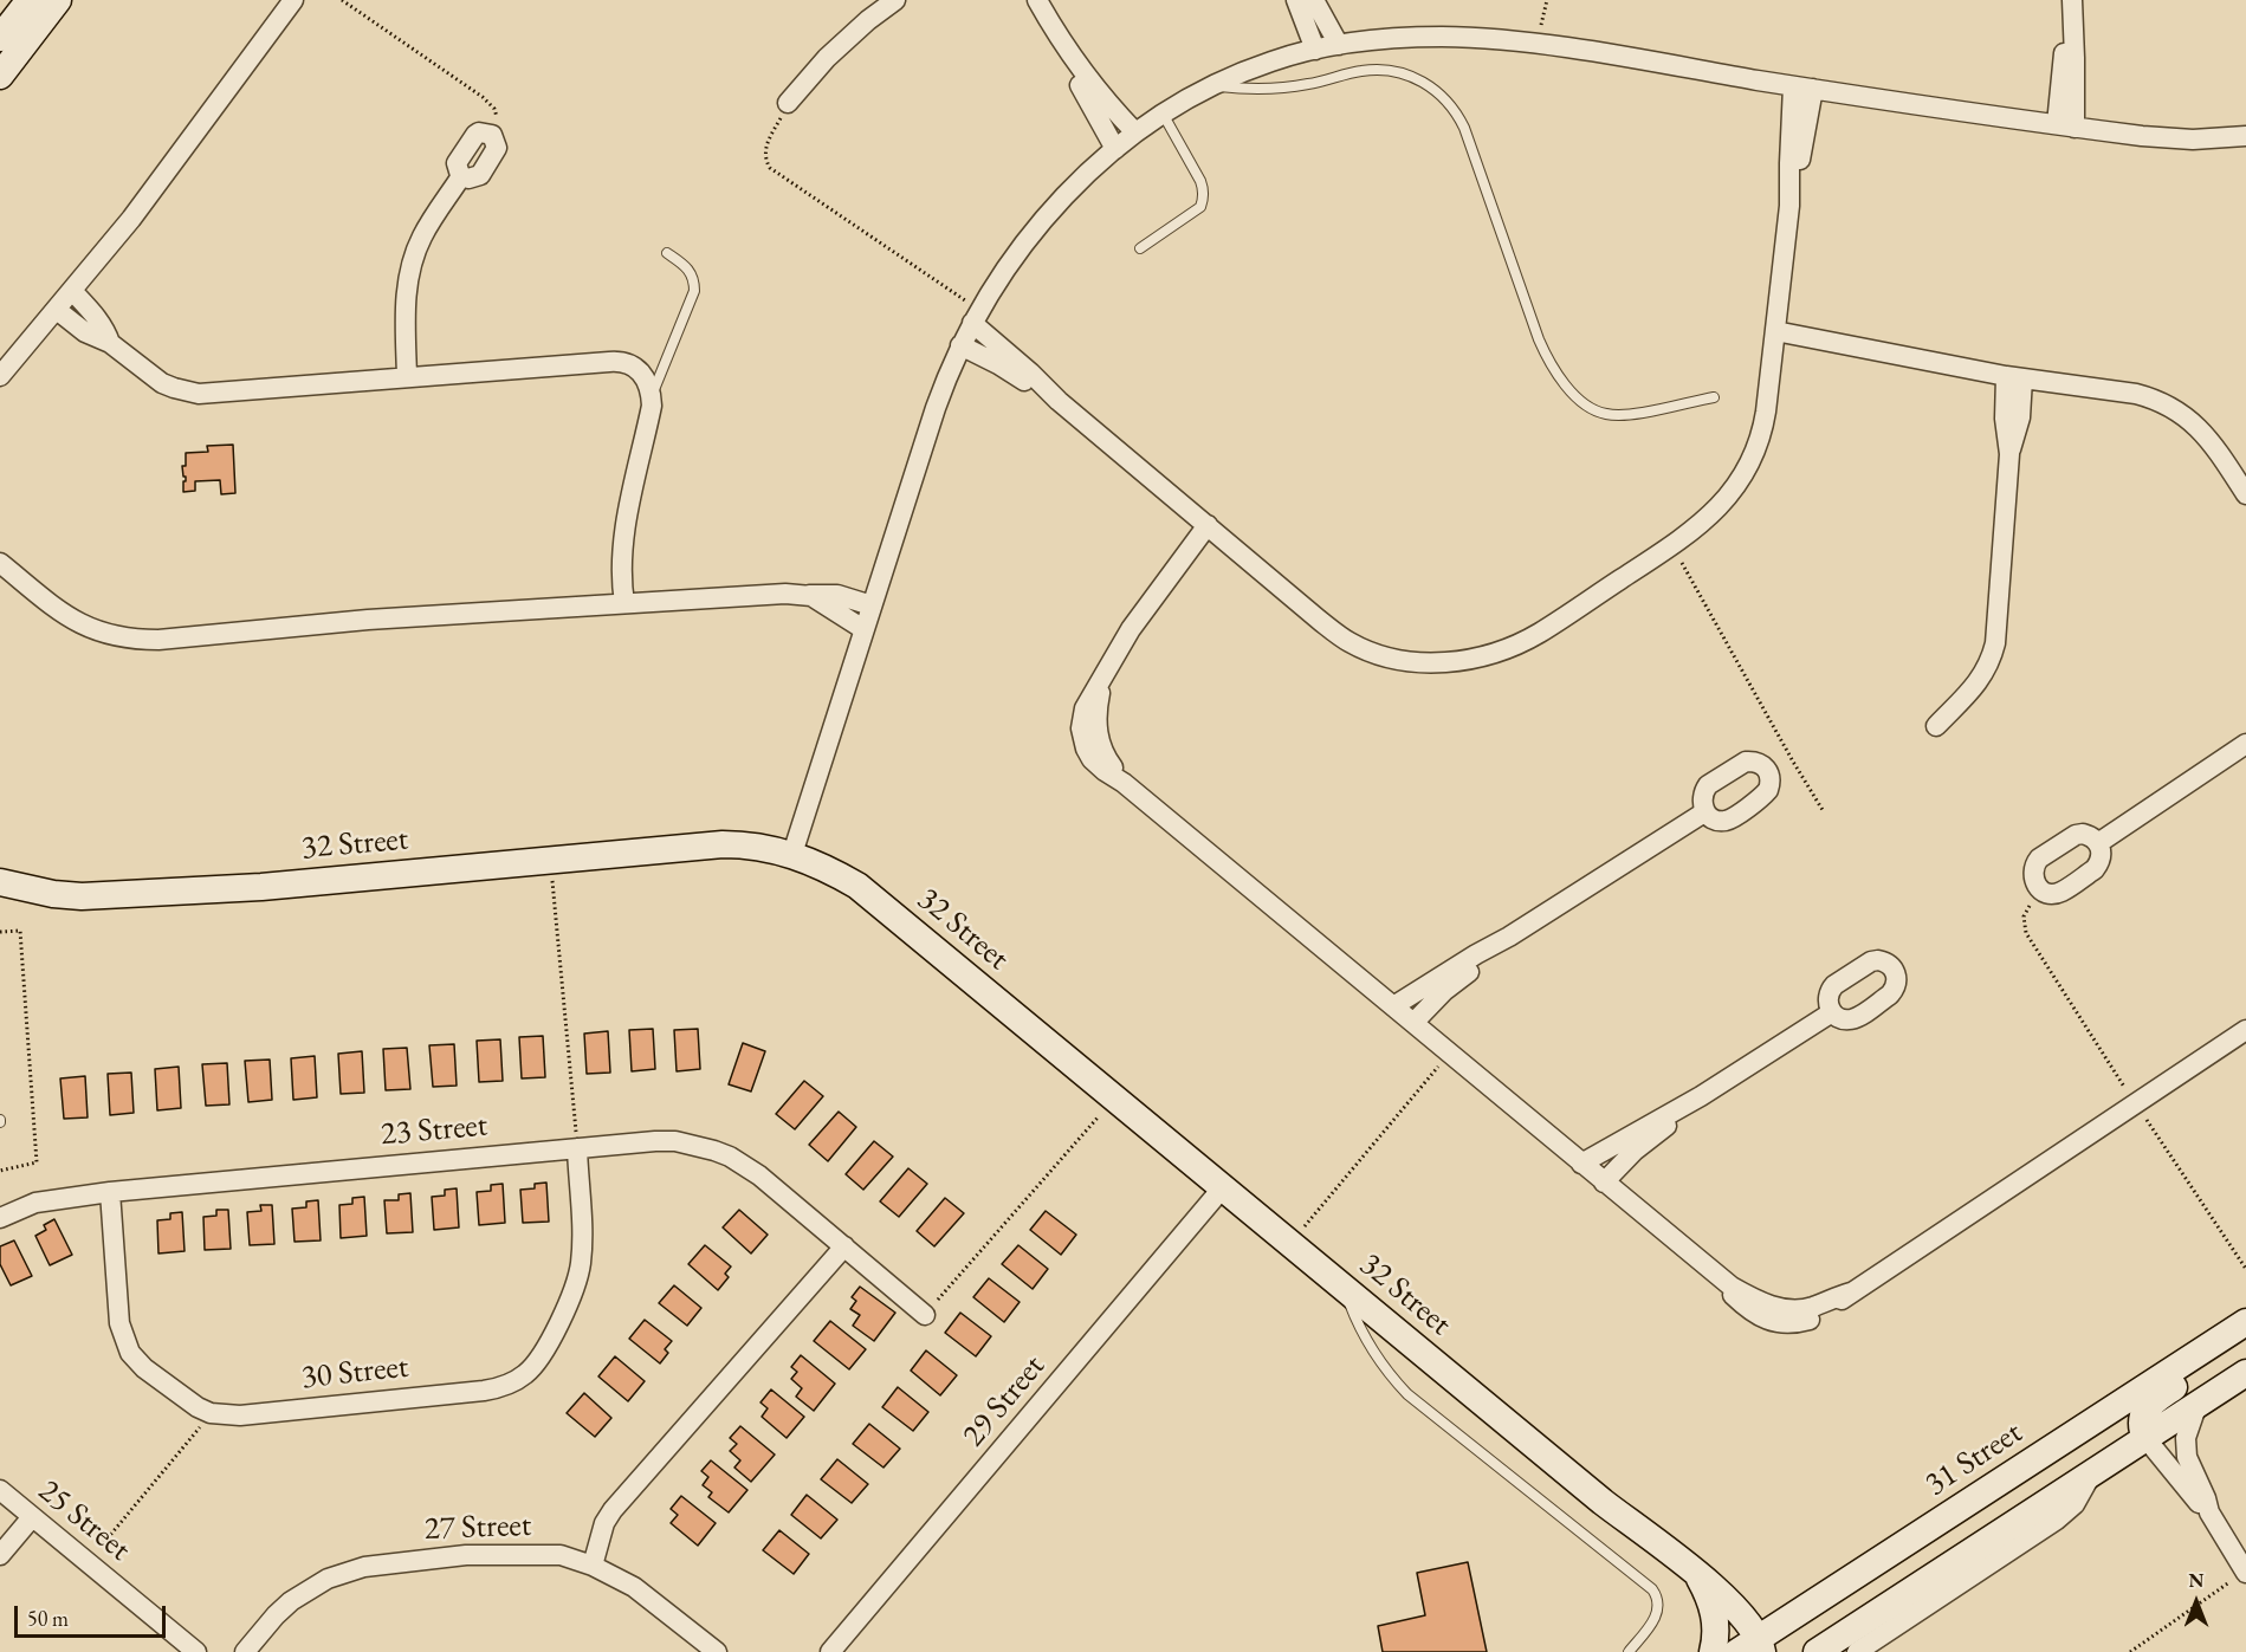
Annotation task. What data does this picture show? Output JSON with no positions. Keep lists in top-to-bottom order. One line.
{"streets":{"street":["32 Street","23 Street","30 Street","29 Street","31 Street","25 Street","27 Street"]},"crossings":[["32 Street","29 Street"],["32 Street","31 Street"],["23 Street","30 Street"]],"scale_bar":"50 m","north":"top"}
